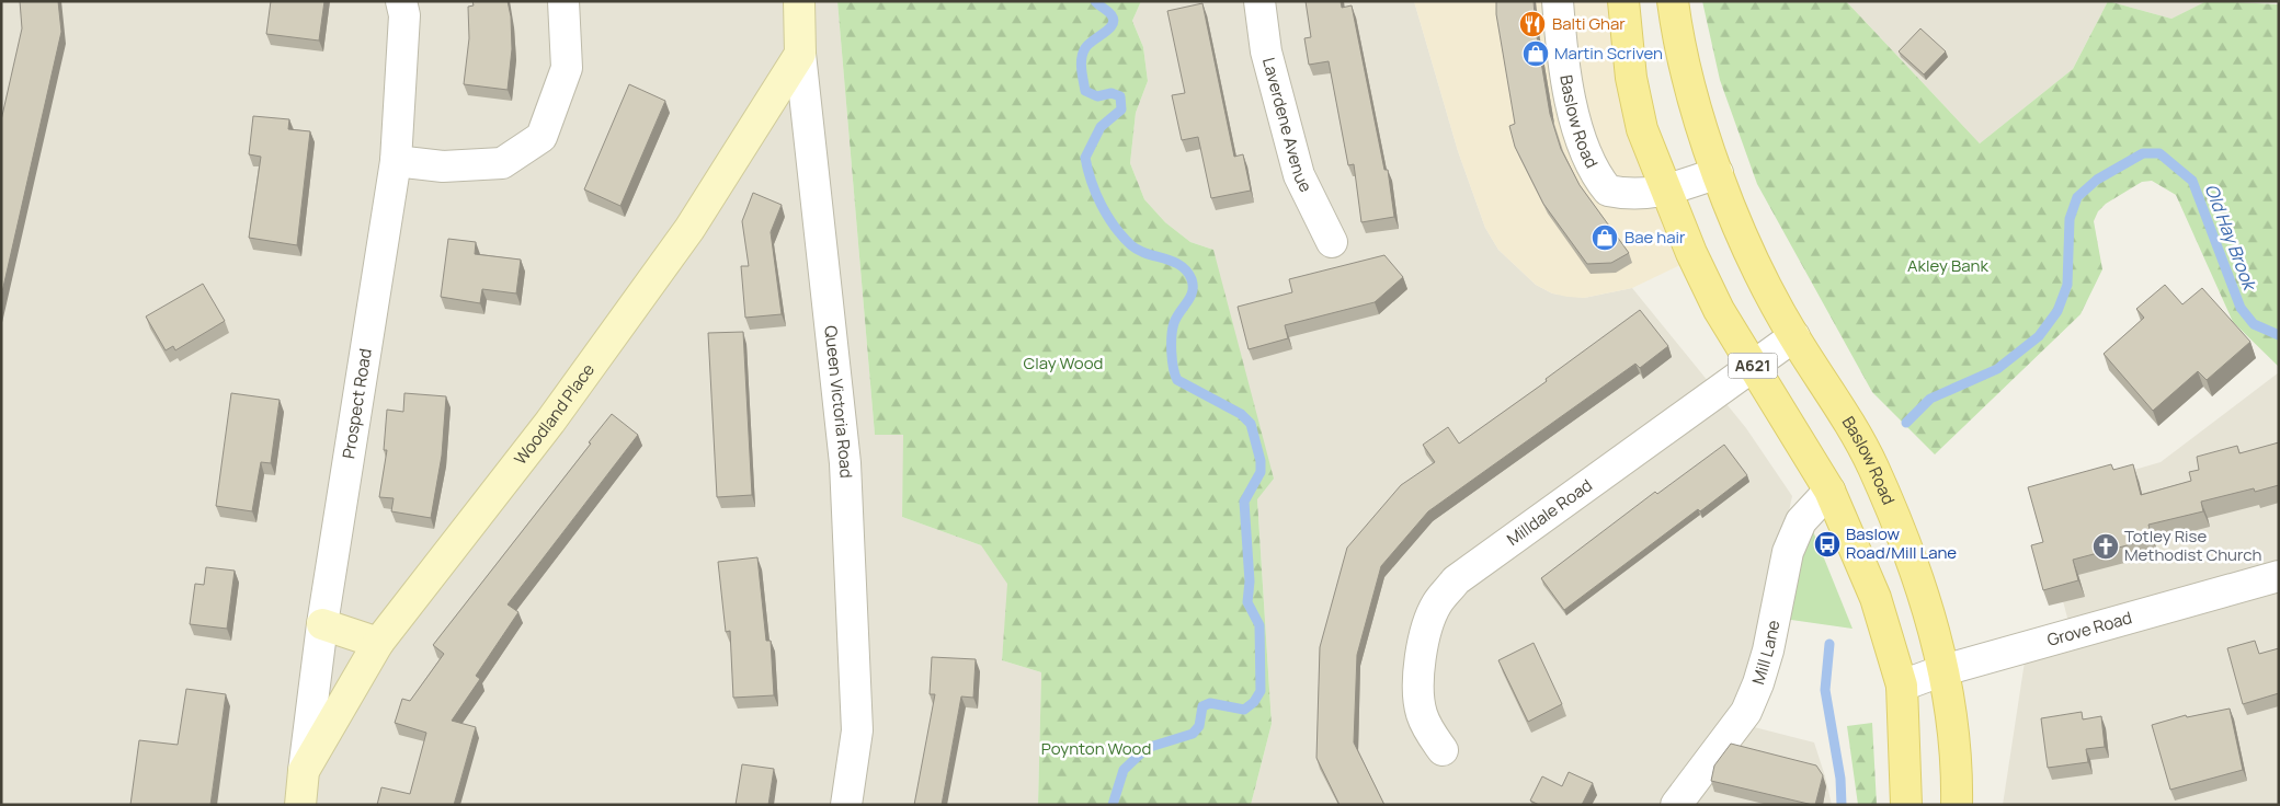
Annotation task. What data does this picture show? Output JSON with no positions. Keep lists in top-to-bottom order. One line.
{"streets":{"main road":["Baslow Road","A621"],"street":["Laverdene Avenue","Prospect Road","Queen Victoria Road","Woodland Place","Milldale Road","Grove Road","Mill Lane"]},"crossings":[["Baslow Road","A621"],["Baslow Road","Milldale Road"],["Baslow Road","Grove Road"],["A621","Milldale Road"],["A621","Grove Road"],["A621","Mill Lane"],["Prospect Road","Woodland Place"],["Queen Victoria Road","Woodland Place"]],"water":["Old Hay Brook"],"parks":["Akley Bank","Clay Wood","Poynton Wood"],"places":{"restaurant":["Balti Ghar"],"shop":["Martin Scriven","Bae hair"],"bus stop":["Baslow Road/Mill Lane"],"church":["Totley Rise Methodist Church"]}}
